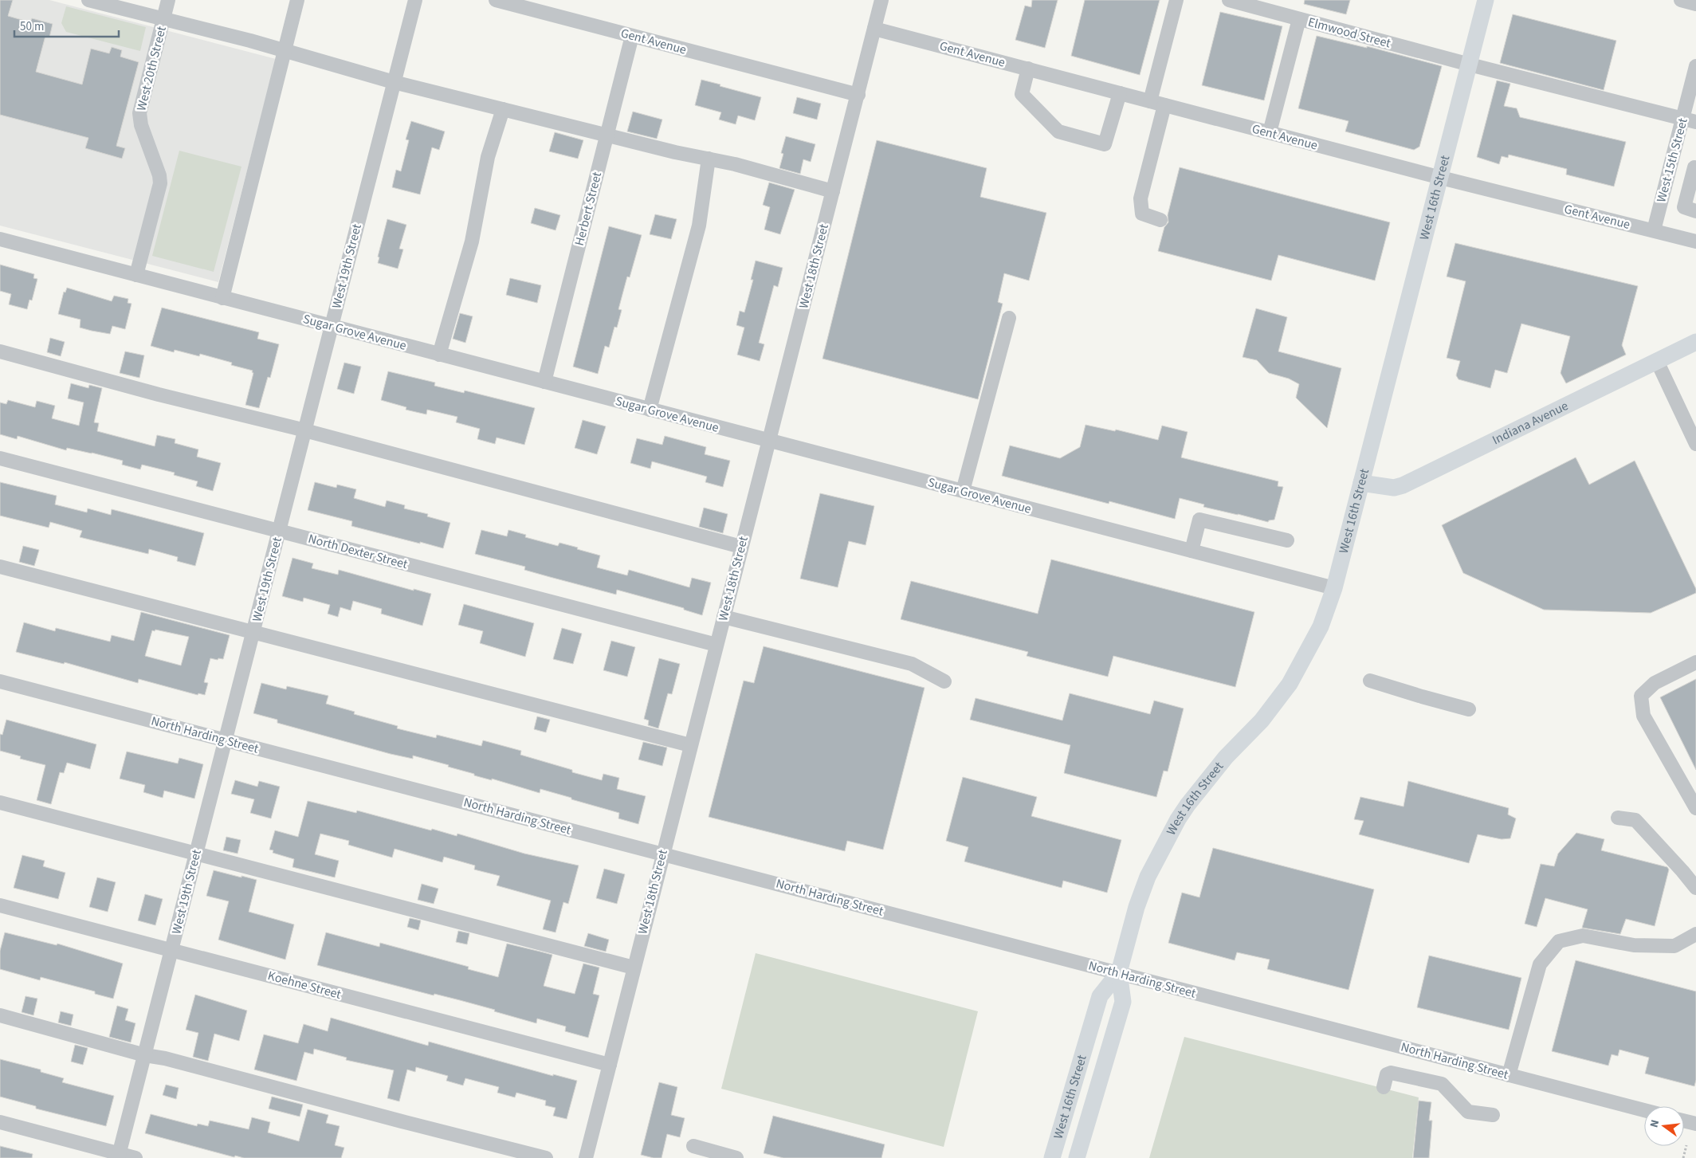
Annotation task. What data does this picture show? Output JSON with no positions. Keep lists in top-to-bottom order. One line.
{"streets":{"main road":["West 16th Street","Indiana Avenue"],"street":["Elmwood Street","Gent Avenue","West 20th Street","West 15th Street","Herbert Street","West 19th Street","West 18th Street","Sugar Grove Avenue","North Dexter Street","North Harding Street","Koehne Street"]},"crossings":[["Elmwood Street","West 15th Street"],["Elmwood Street","West 16th Street"],["Gent Avenue","West 15th Street"],["Gent Avenue","West 16th Street"],["Gent Avenue","Herbert Street"],["Gent Avenue","West 18th Street"],["West 20th Street","Sugar Grove Avenue"],["West 16th Street","Sugar Grove Avenue"],["West 16th Street","Indiana Avenue"],["West 16th Street","North Harding Street"],["Herbert Street","Sugar Grove Avenue"],["West 19th Street","Sugar Grove Avenue"],["West 19th Street","North Dexter Street"],["West 19th Street","North Harding Street"],["West 19th Street","Koehne Street"],["West 18th Street","Sugar Grove Avenue"],["West 18th Street","North Dexter Street"],["West 18th Street","North Harding Street"],["West 18th Street","Koehne Street"]],"scale_bar":"50 m","north":"left"}
